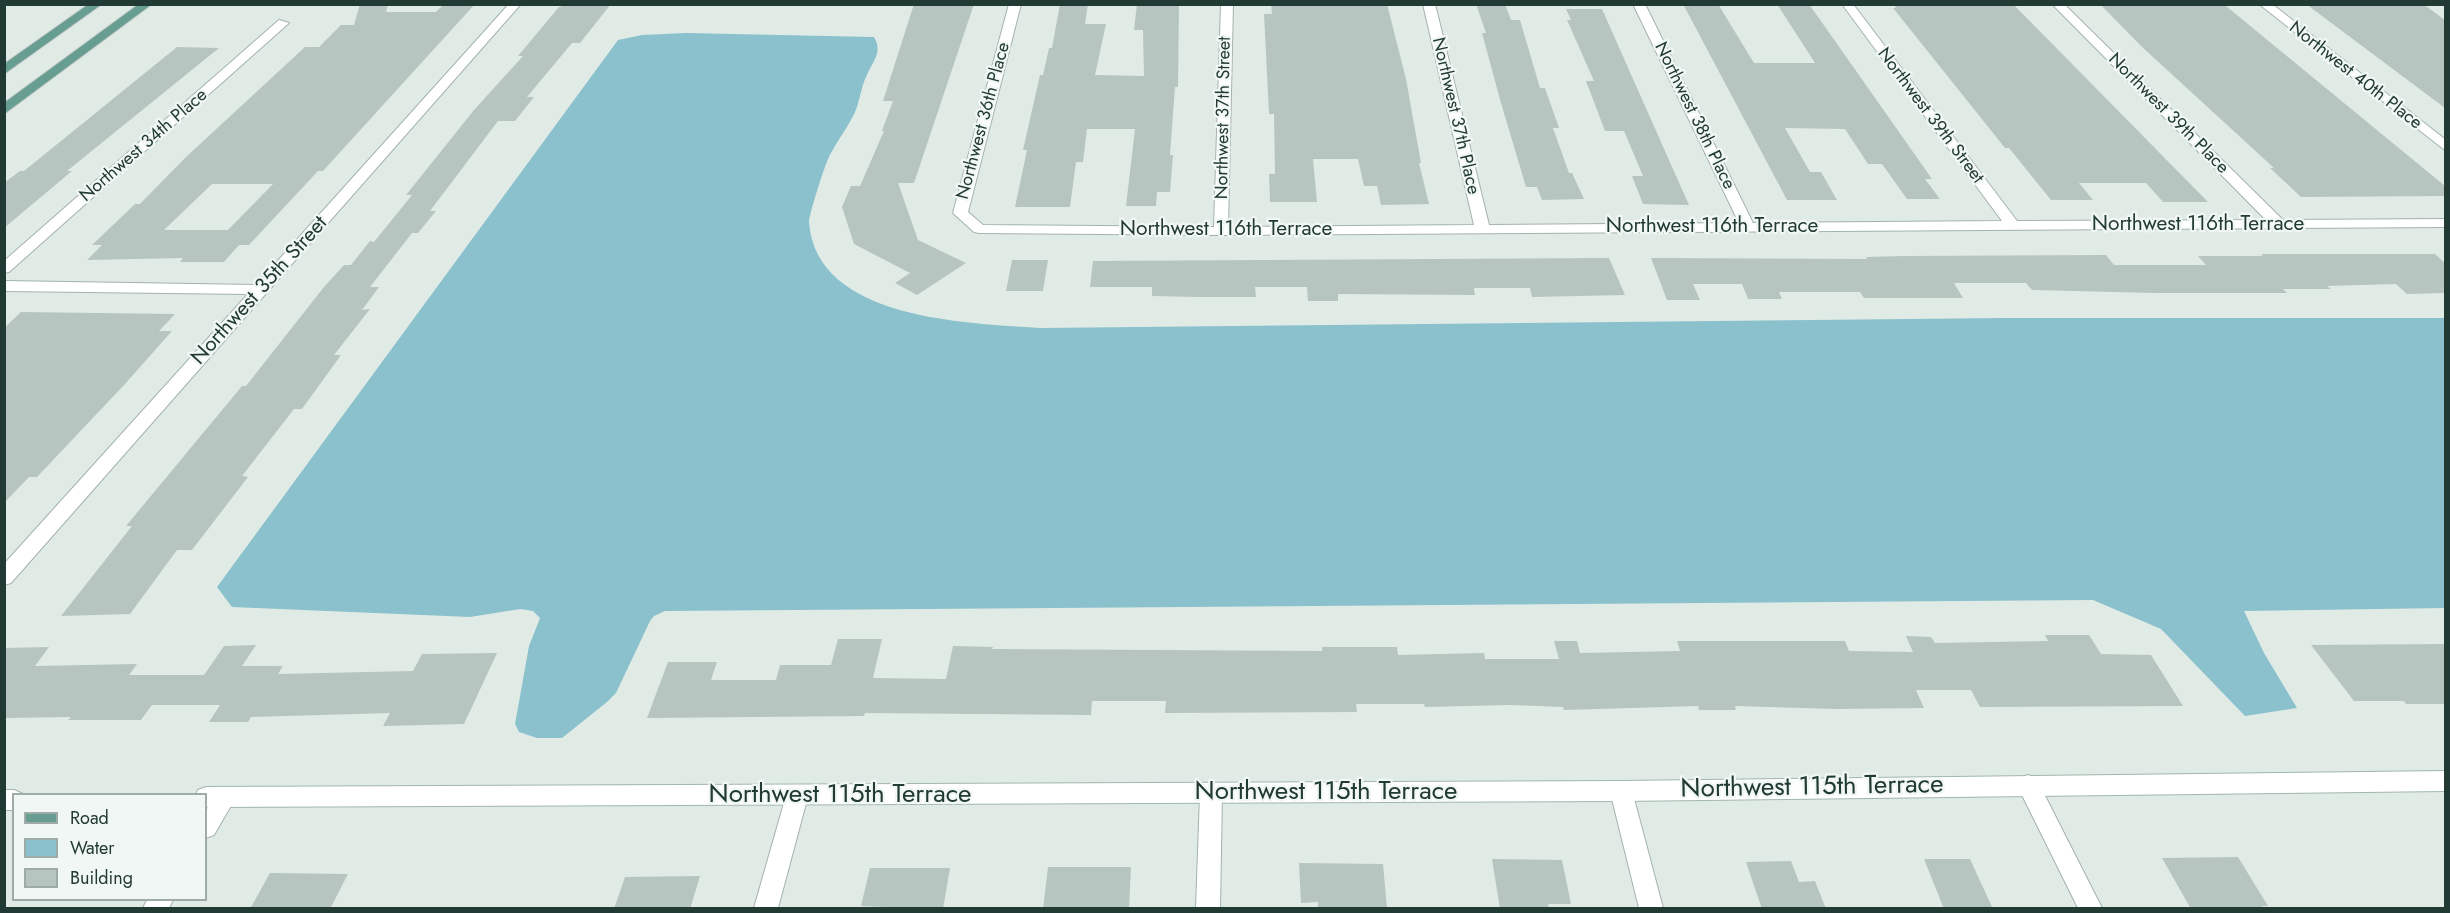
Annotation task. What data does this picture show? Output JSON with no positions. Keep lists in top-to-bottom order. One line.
{"streets":{"street":["Northwest 40th Place","Northwest 39th Place","Northwest 37th Place","Northwest 38th Place","Northwest 39th Street","Northwest 37th Street","Northwest 36th Place","Northwest 34th Place","Northwest 116th Terrace","Northwest 35th Street","Northwest 115th Terrace"]},"crossings":[["Northwest 39th Place","Northwest 116th Terrace"],["Northwest 37th Place","Northwest 116th Terrace"],["Northwest 38th Place","Northwest 116th Terrace"],["Northwest 39th Street","Northwest 116th Terrace"],["Northwest 37th Street","Northwest 116th Terrace"],["Northwest 36th Place","Northwest 116th Terrace"]],"legend":["Road","Water","Building"]}
